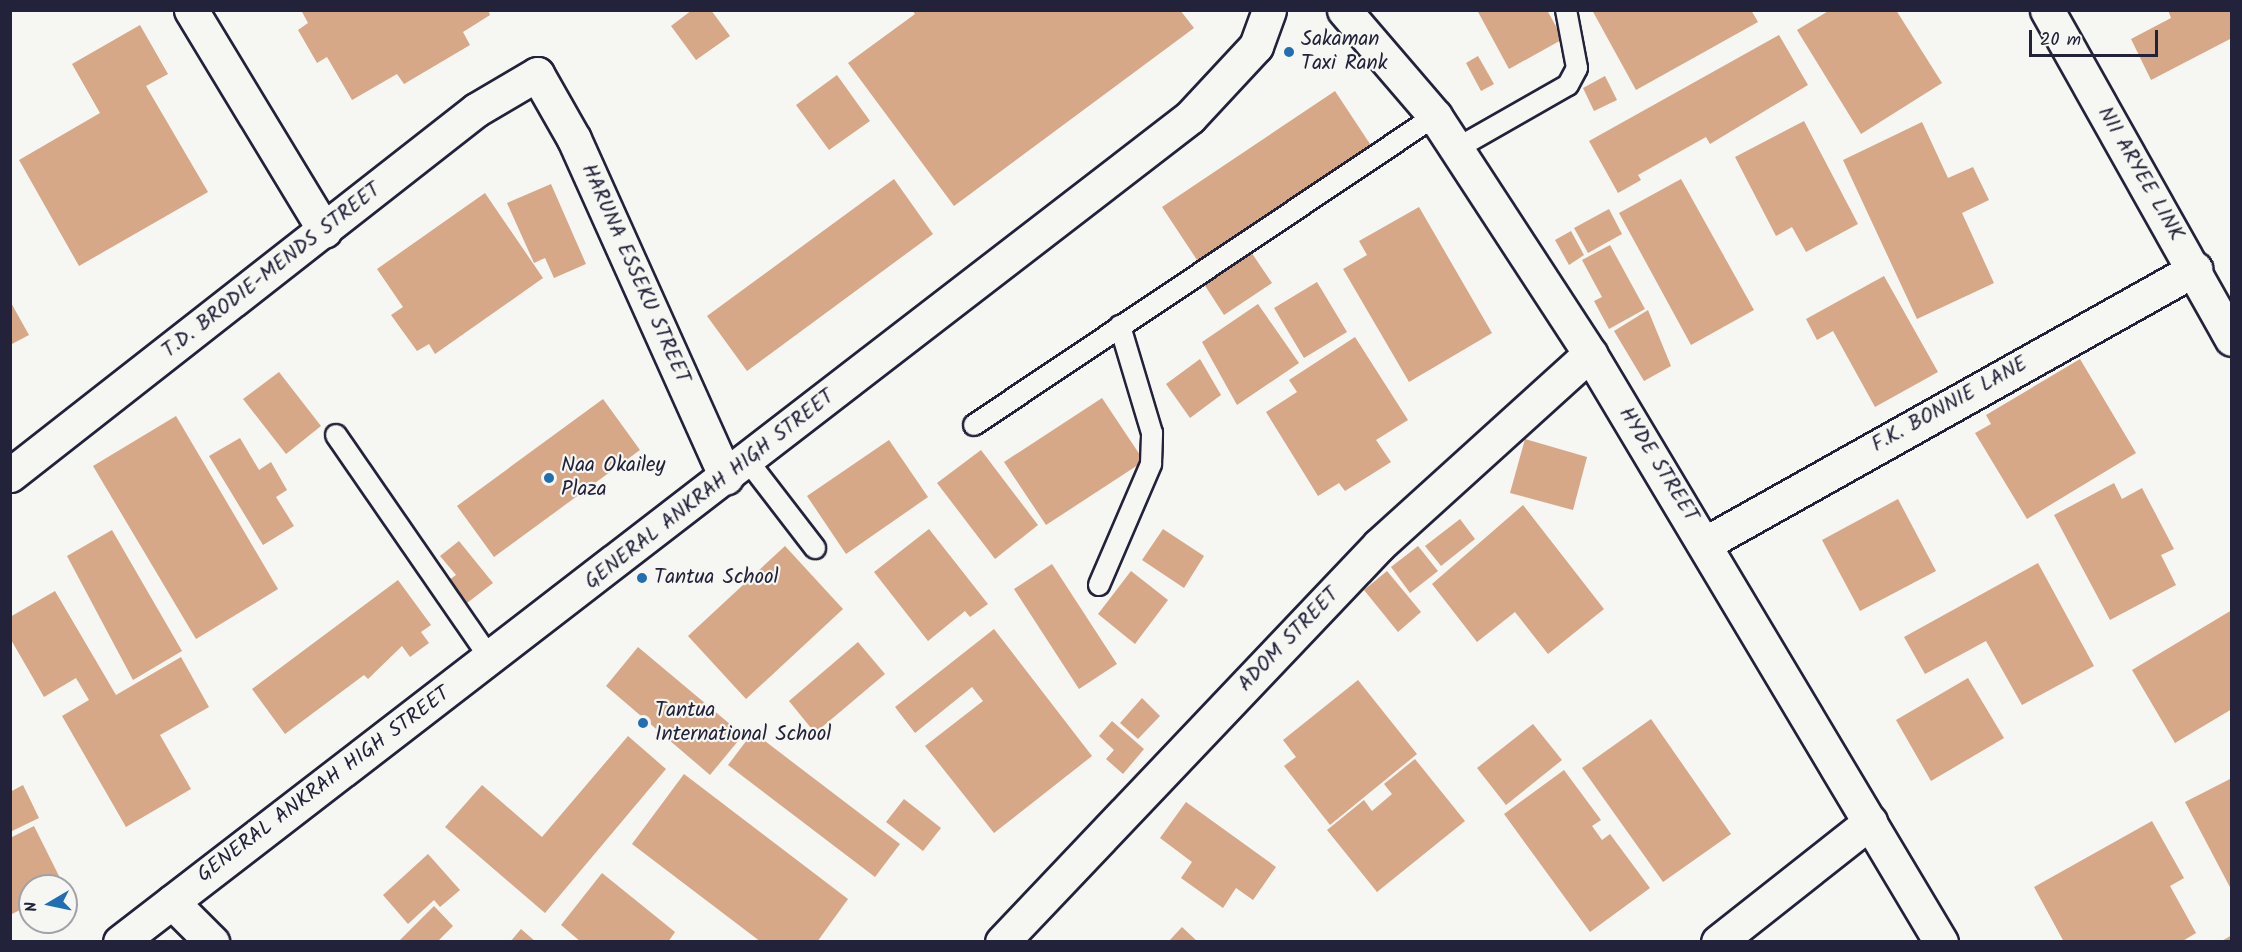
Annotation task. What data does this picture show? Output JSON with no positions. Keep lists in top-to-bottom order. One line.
{"streets":{"street":["NII ARYEE LINK","T.D. BRODIE-MENDS STREET","HARUNA ESSEKU STREET","F.K. BONNIE LANE","HYDE STREET","GENERAL ANKRAH HIGH STREET","ADOM STREET"]},"crossings":[["NII ARYEE LINK","F.K. BONNIE LANE"],["T.D. BRODIE-MENDS STREET","HARUNA ESSEKU STREET"],["HARUNA ESSEKU STREET","GENERAL ANKRAH HIGH STREET"],["F.K. BONNIE LANE","HYDE STREET"],["HYDE STREET","ADOM STREET"]],"places":["Sakaman Taxi Rank","Naa Okailey Plaza","Tantua School","Tantua International School"],"scale_bar":"20 m","north":"left"}
